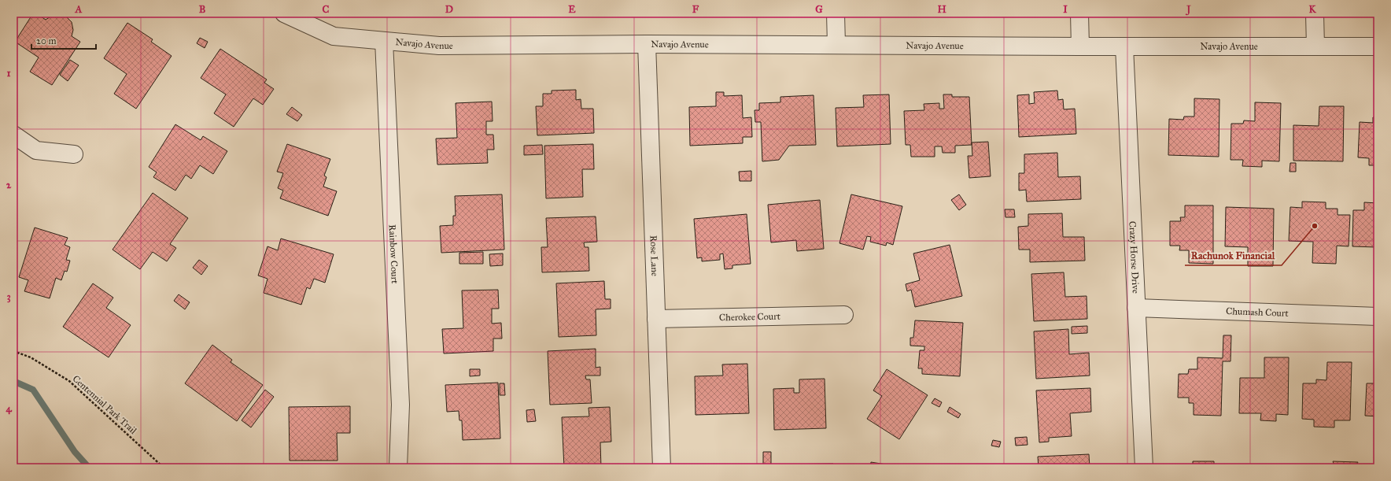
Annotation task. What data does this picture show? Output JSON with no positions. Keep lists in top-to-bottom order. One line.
{"streets":{"street":["Navajo Avenue","Rainbow Court","Rose Lane","Crazy Horse Drive","Chumash Court","Cherokee Court"],"path":["Centennial Park Trail"]},"crossings":[["Navajo Avenue","Rainbow Court"],["Navajo Avenue","Rose Lane"],["Navajo Avenue","Crazy Horse Drive"],["Rose Lane","Cherokee Court"],["Crazy Horse Drive","Chumash Court"]],"places":["Rachunok Financial"],"scale_bar":"20 m","grid":{"columns":["A","B","C","D","E","F","G","H","I","J","K"],"rows":["1","2","3","4"]}}
